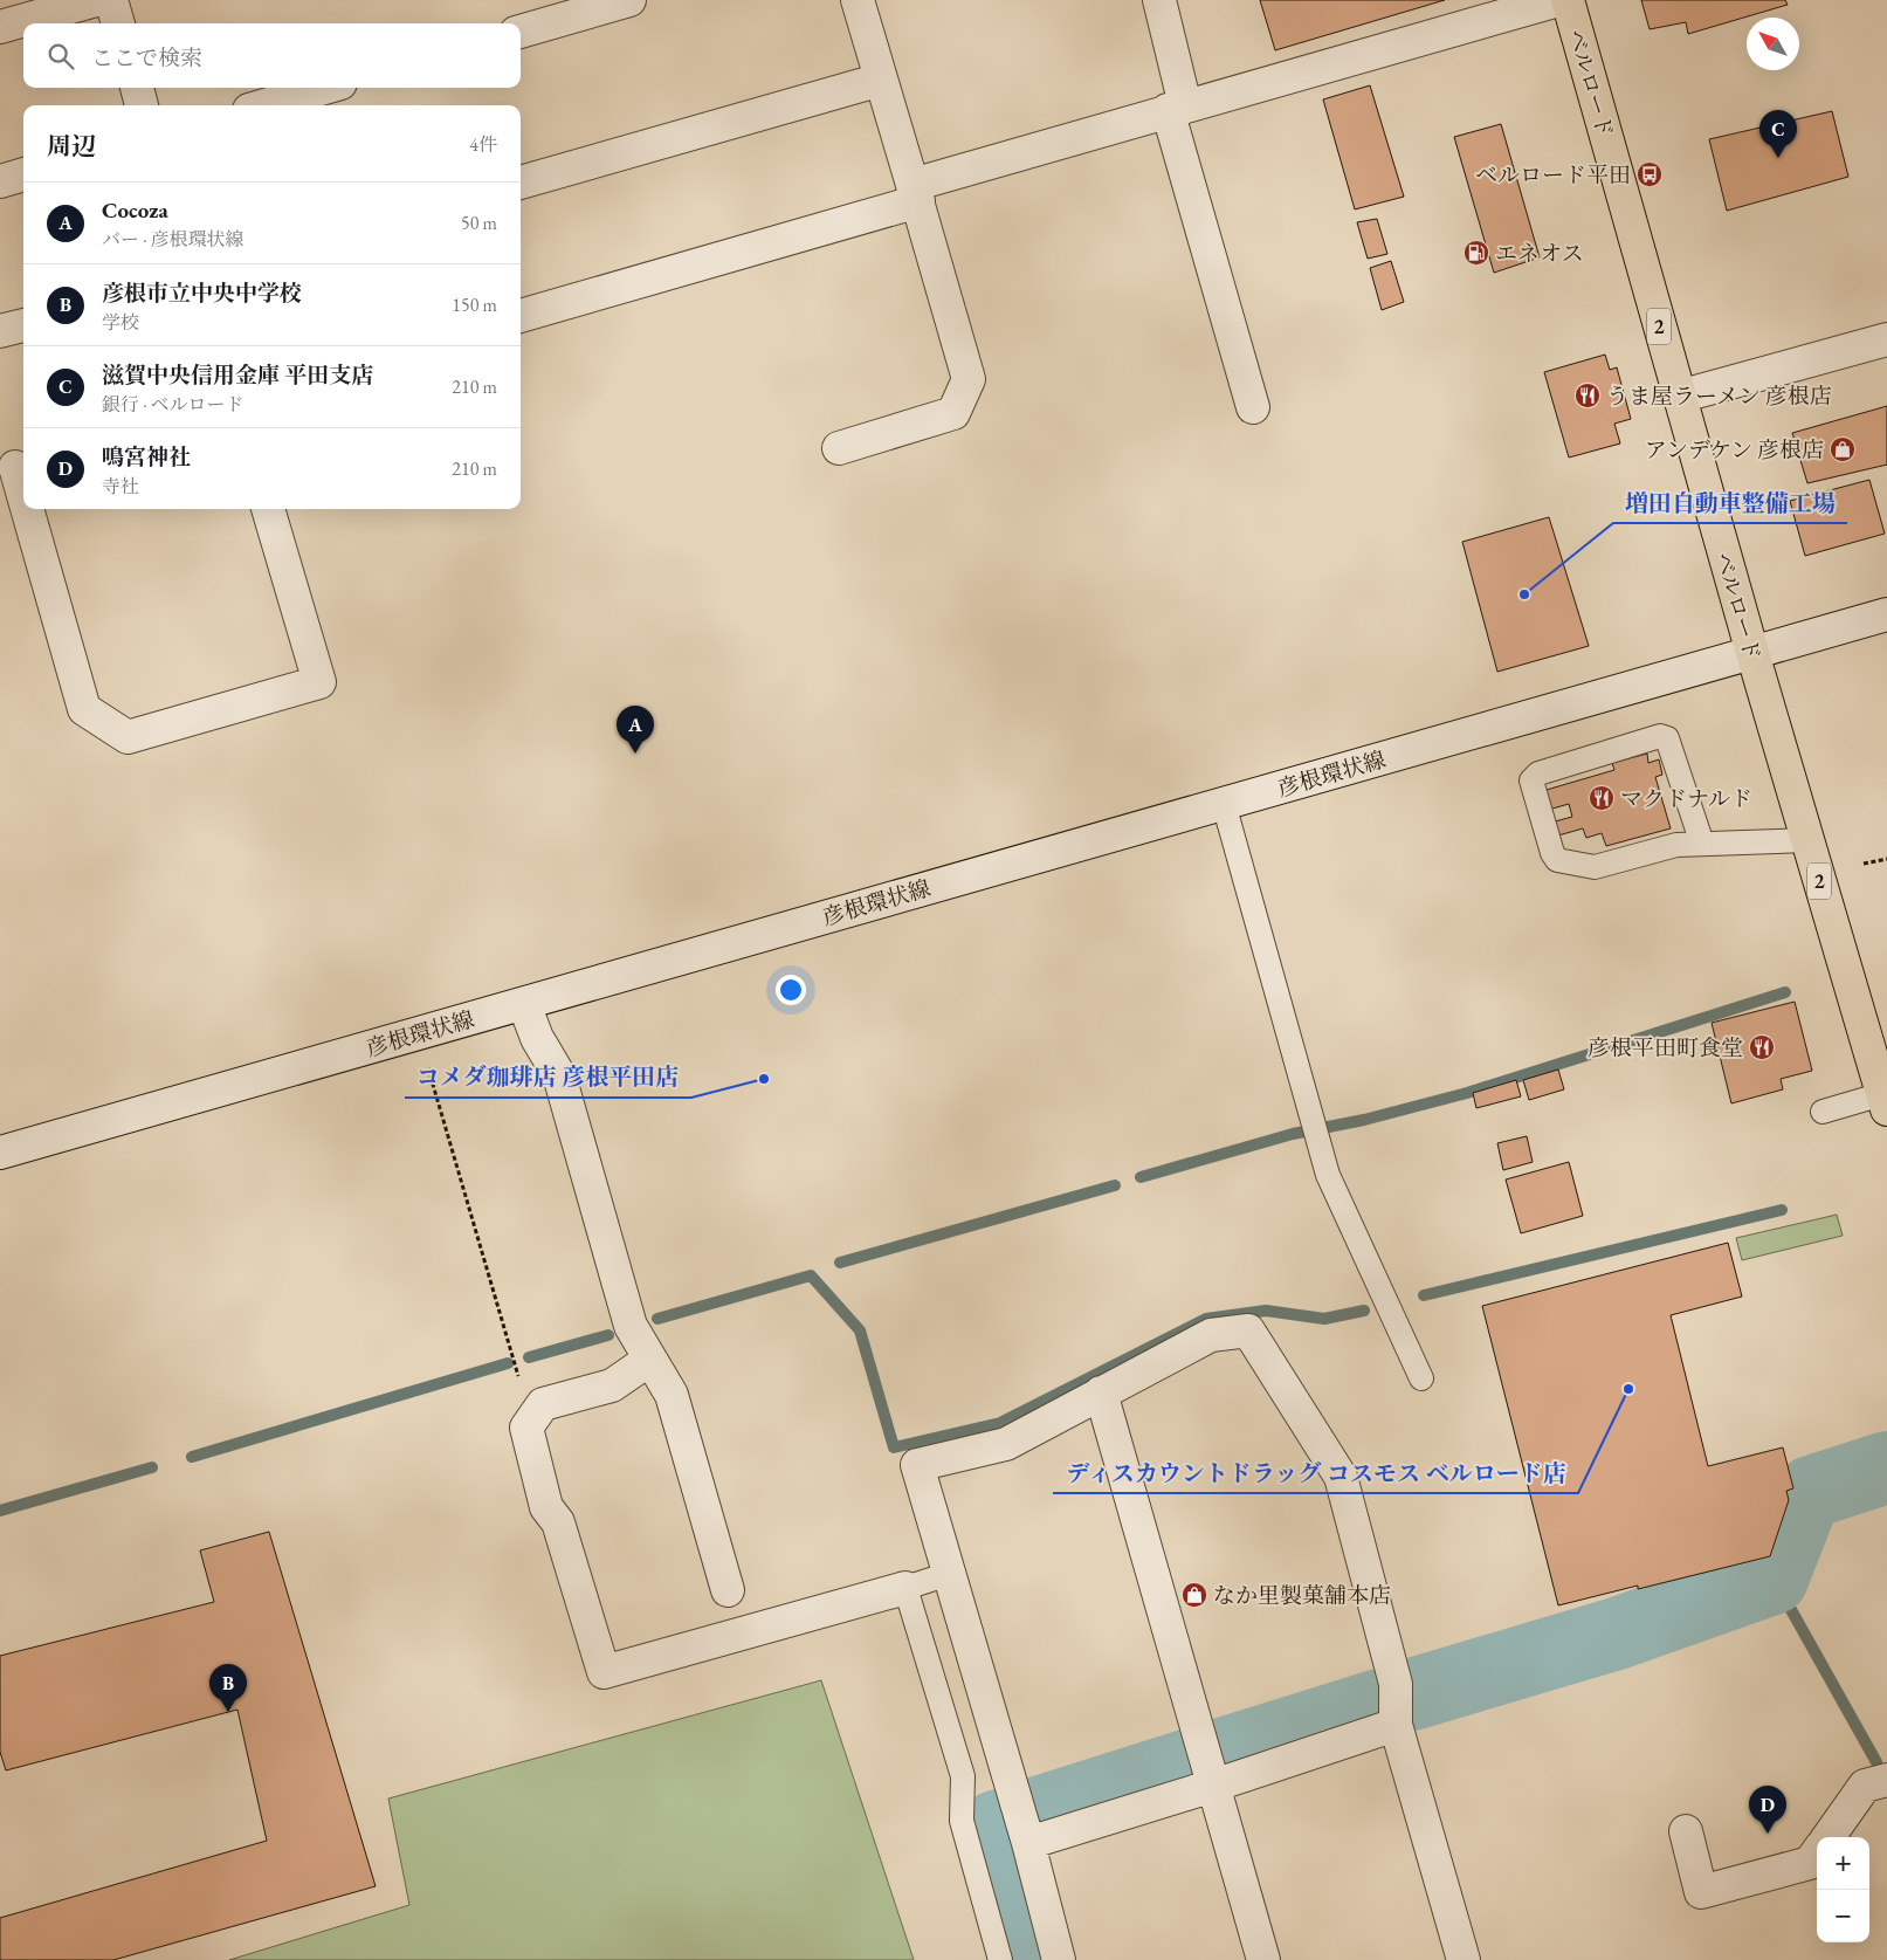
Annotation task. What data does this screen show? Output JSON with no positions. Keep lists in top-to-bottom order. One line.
{"streets":{"main road":["ベルロード","2"],"street":["彦根環状線"]},"crossings":[["ベルロード","彦根環状線"]],"places":{"bus stop":["ベルロード平田"],"fuel station":["エネオス"],"restaurant":["うま屋ラーメン 彦根店","マクドナルド","彦根平田町食堂"],"shop":["アンデケン 彦根店","なか里製菓舗本店"],"other":["増田自動車整備工場","コメダ珈琲店 彦根平田店","ディスカウントドラッグ コスモス ベルロード店"]},"north":"top left","page":{"search":"ここで検索","heading":["周辺","4件"],"pins":["C","A","B","D"],"list":[{"mark":"A","name":"Cocoza","note":"バー · 彦根環状線","value":"50 m"},{"mark":"B","name":"彦根市立中央中学校","note":"学校","value":"150 m"},{"mark":"C","name":"滋賀中央信用金庫 平田支店","note":"銀行 · ベルロード","value":"210 m"},{"mark":"D","name":"鳴宮神社","note":"寺社","value":"210 m"}],"map_buttons":["+","−"]}}
